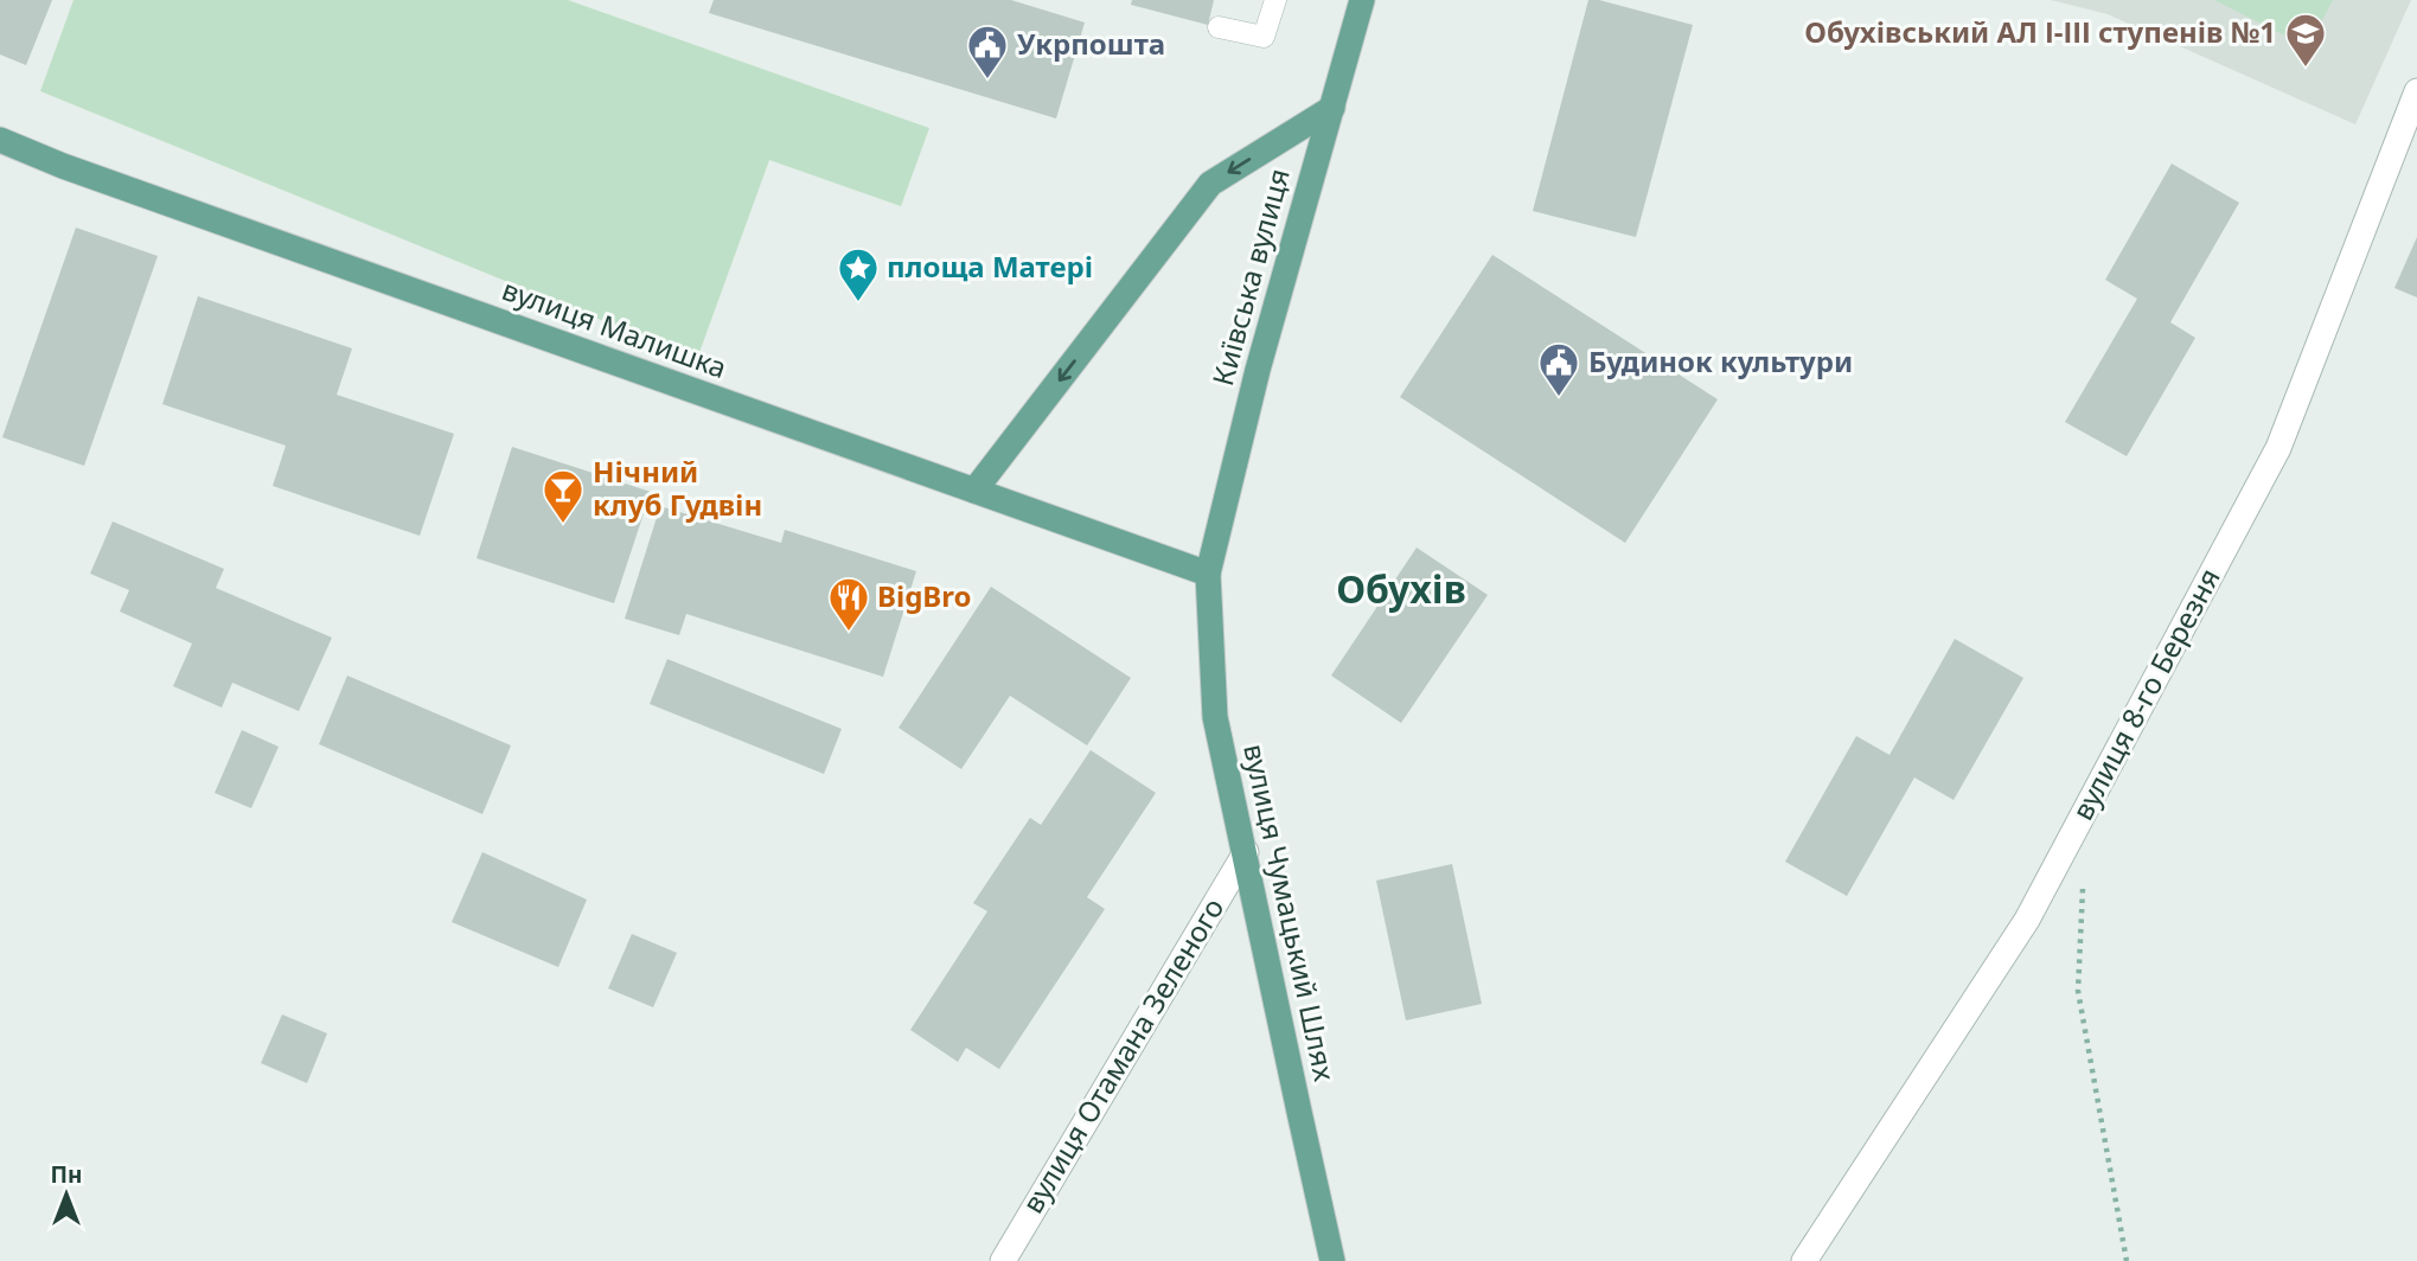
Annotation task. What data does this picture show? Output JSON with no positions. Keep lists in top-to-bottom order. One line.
{"streets":{"main road":["Київська вулиця","вулиця Малишка","вулиця Чумацький Шлях"],"street":["вулиця 8-го Березня","вулиця Отамана Зеленого"]},"crossings":[["Київська вулиця","вулиця Малишка"],["Київська вулиця","вулиця Чумацький Шлях"],["вулиця Малишка","вулиця Чумацький Шлях"],["вулиця Чумацький Шлях","вулиця Отамана Зеленого"]],"districts":["Обухів"],"places":{"school or university":["Обухівський АЛ І-ІІІ ступенів №1"],"public building":["Укрпошта","Будинок культури"],"place":["площа Матері"],"bar":["Нічний клуб Гудвін"],"restaurant":["BigBro"]},"north":"top"}
